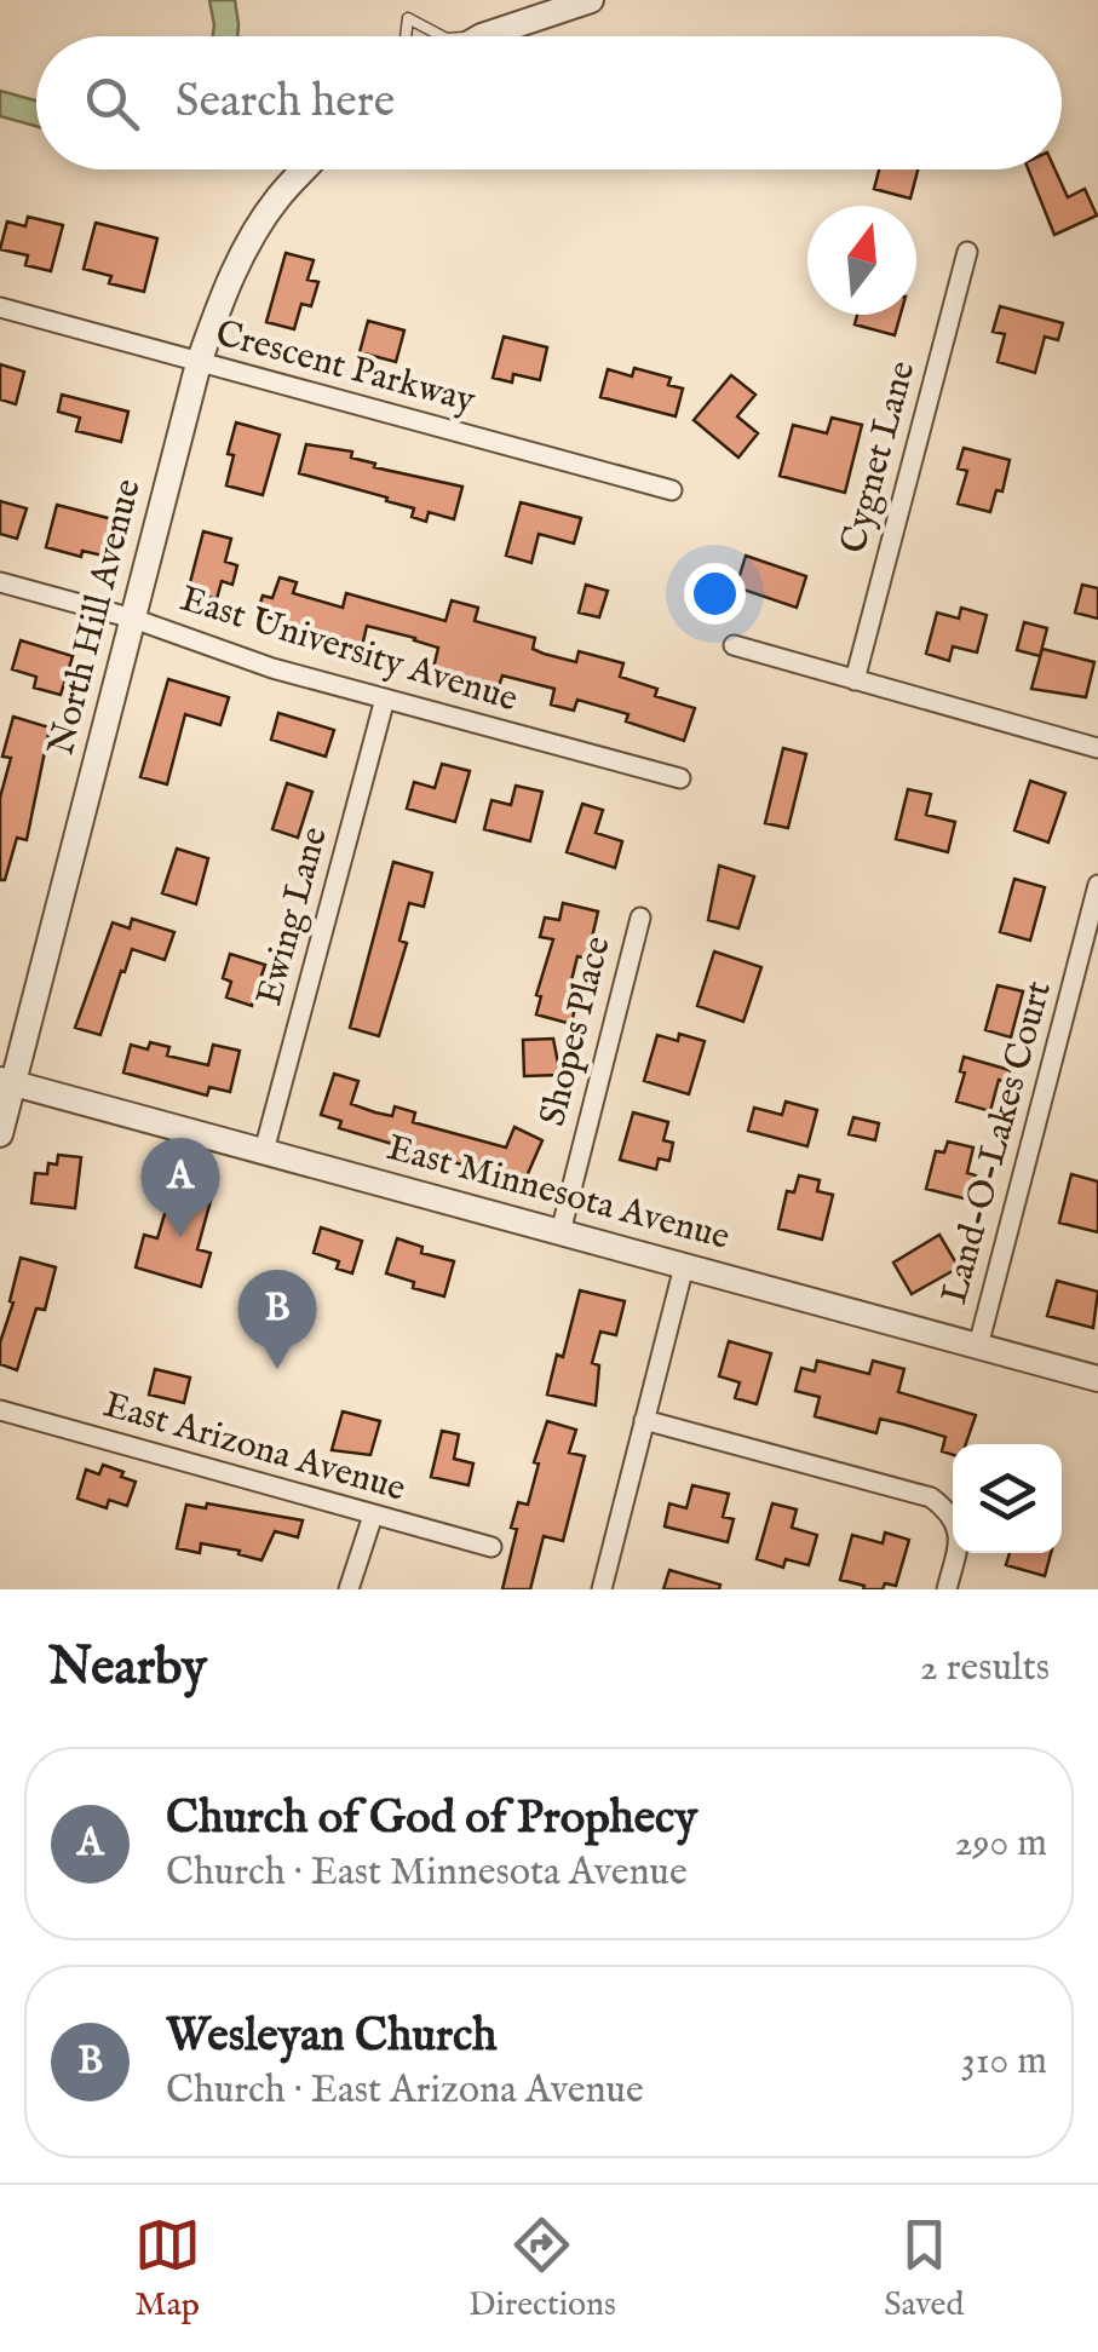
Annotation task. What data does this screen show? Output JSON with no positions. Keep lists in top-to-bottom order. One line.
{"streets":{"street":["Crescent Parkway","Cygnet Lane","North Hill Avenue","East University Avenue","Ewing Lane","Shopes Place","Land-O-Lakes Court","East Minnesota Avenue","East Arizona Avenue"]},"crossings":[["Crescent Parkway","North Hill Avenue"],["North Hill Avenue","East University Avenue"],["North Hill Avenue","East Minnesota Avenue"],["East University Avenue","Ewing Lane"],["Ewing Lane","East Minnesota Avenue"],["Shopes Place","East Minnesota Avenue"],["Land-O-Lakes Court","East Minnesota Avenue"]],"north":"top","page":{"search":"Search here","pins":["A","B"],"heading":["Nearby","2 results"],"list":[{"mark":"A","name":"Church of God of Prophecy","note":"Church · East Minnesota Avenue","value":"290 m"},{"mark":"B","name":"Wesleyan Church","note":"Church · East Arizona Avenue","value":"310 m"}],"nav":["Map","Directions","Saved"]}}
